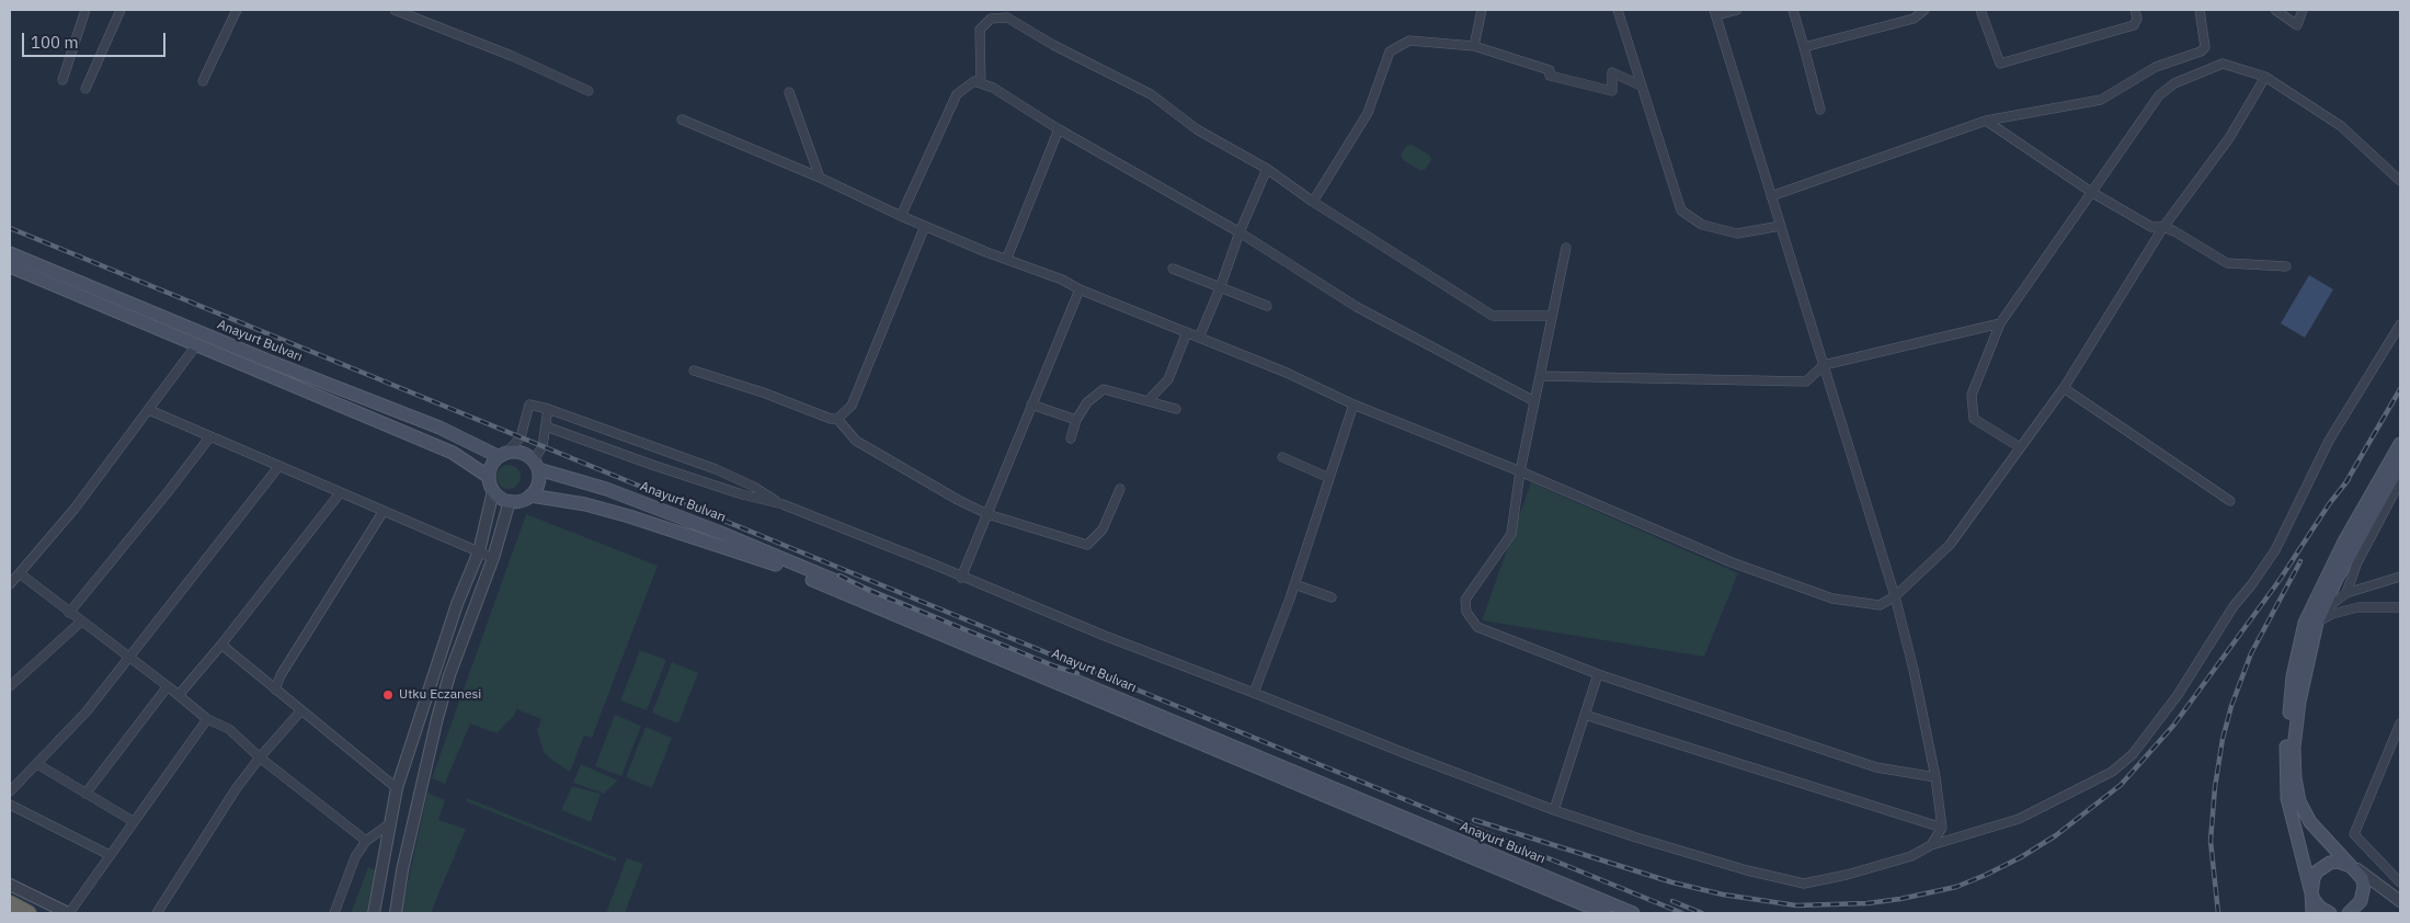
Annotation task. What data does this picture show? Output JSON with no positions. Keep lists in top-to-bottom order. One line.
{"streets":{"main road":["Anayurt Bulvarı"]},"places":["Utku Eczanesi"],"scale_bar":"100 m"}
